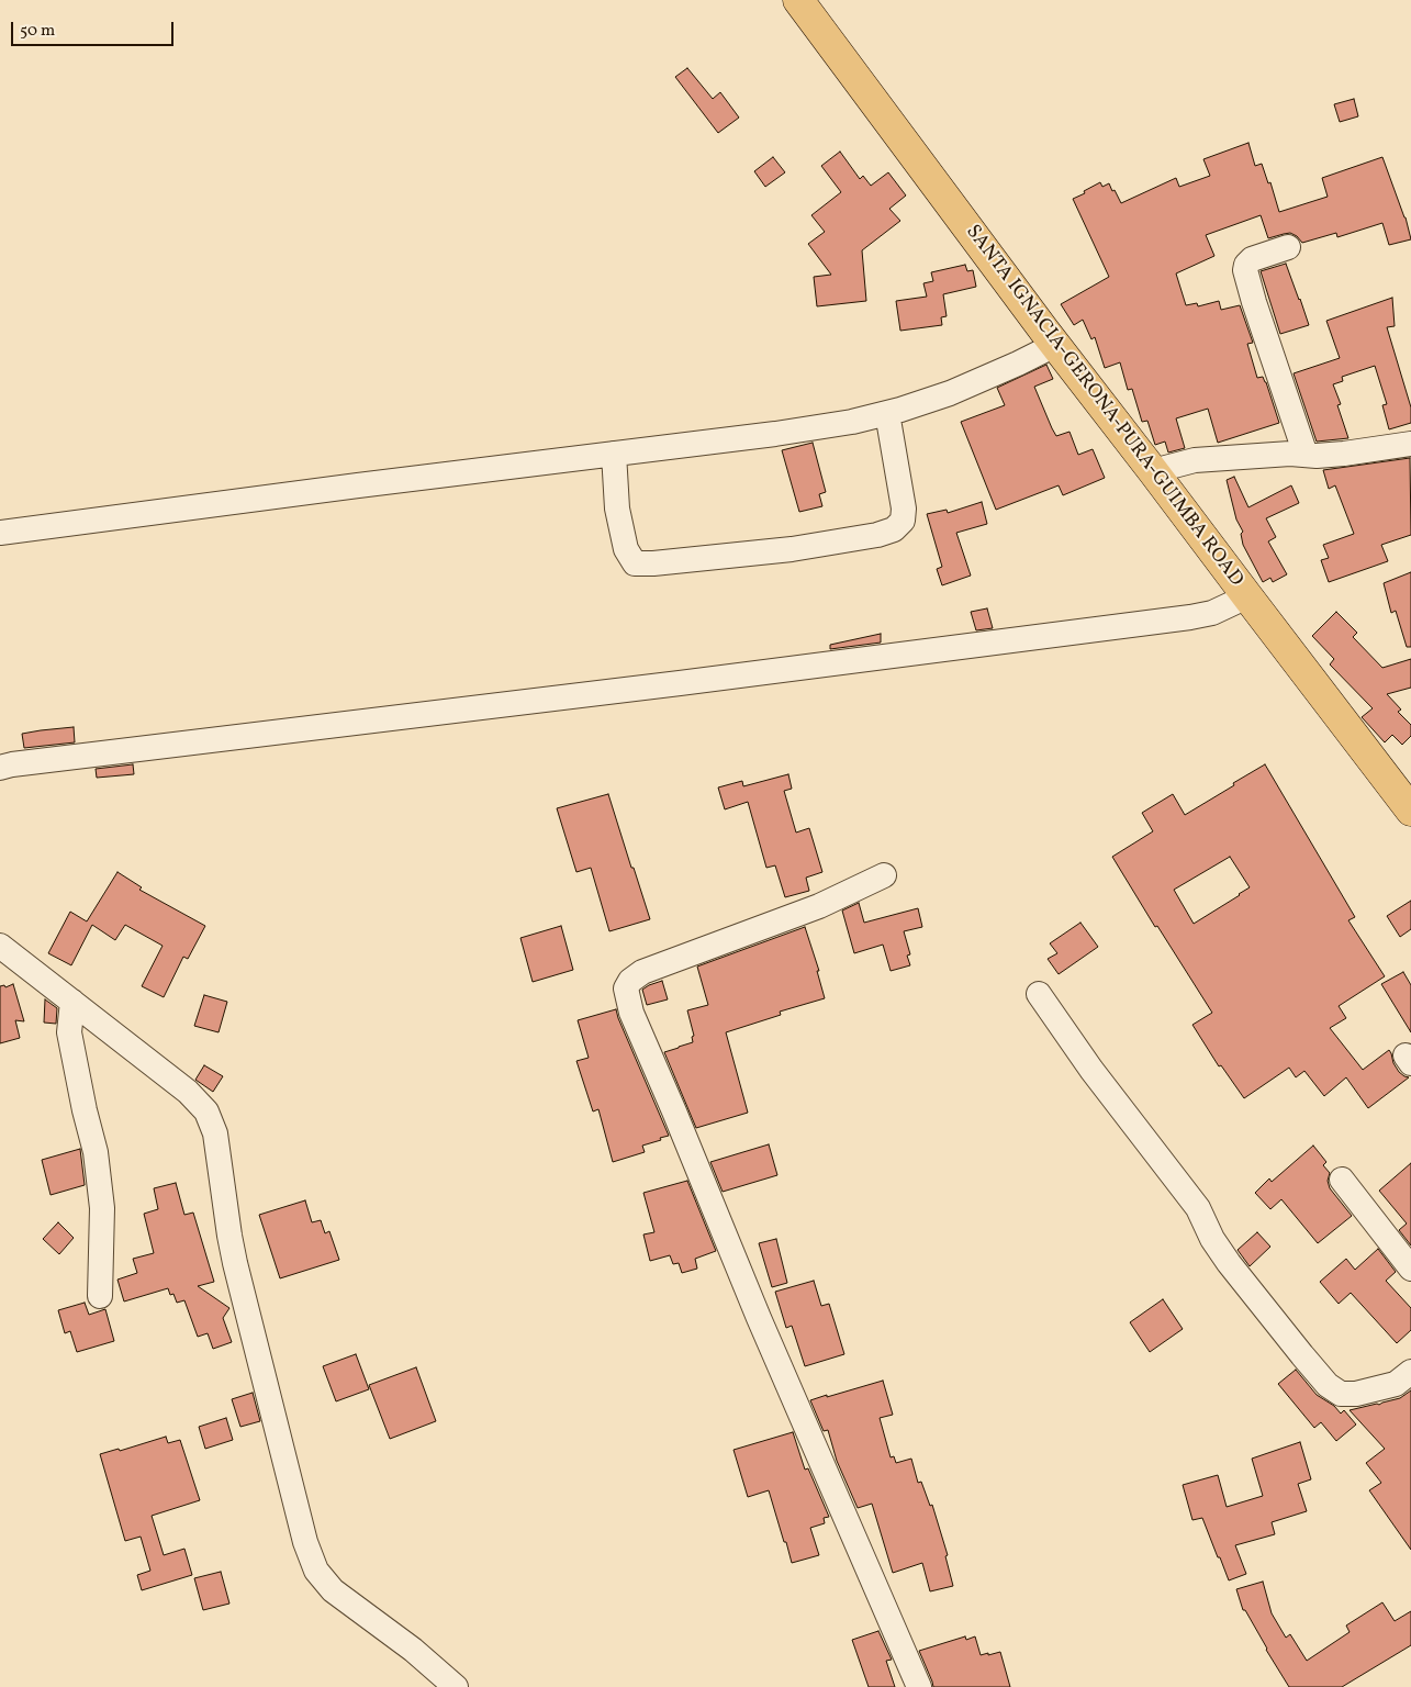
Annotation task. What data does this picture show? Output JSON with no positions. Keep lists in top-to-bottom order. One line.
{"streets":{"main road":["SANTA IGNACIA-GERONA-PURA-GUIMBA ROAD"]},"scale_bar":"50 m"}
